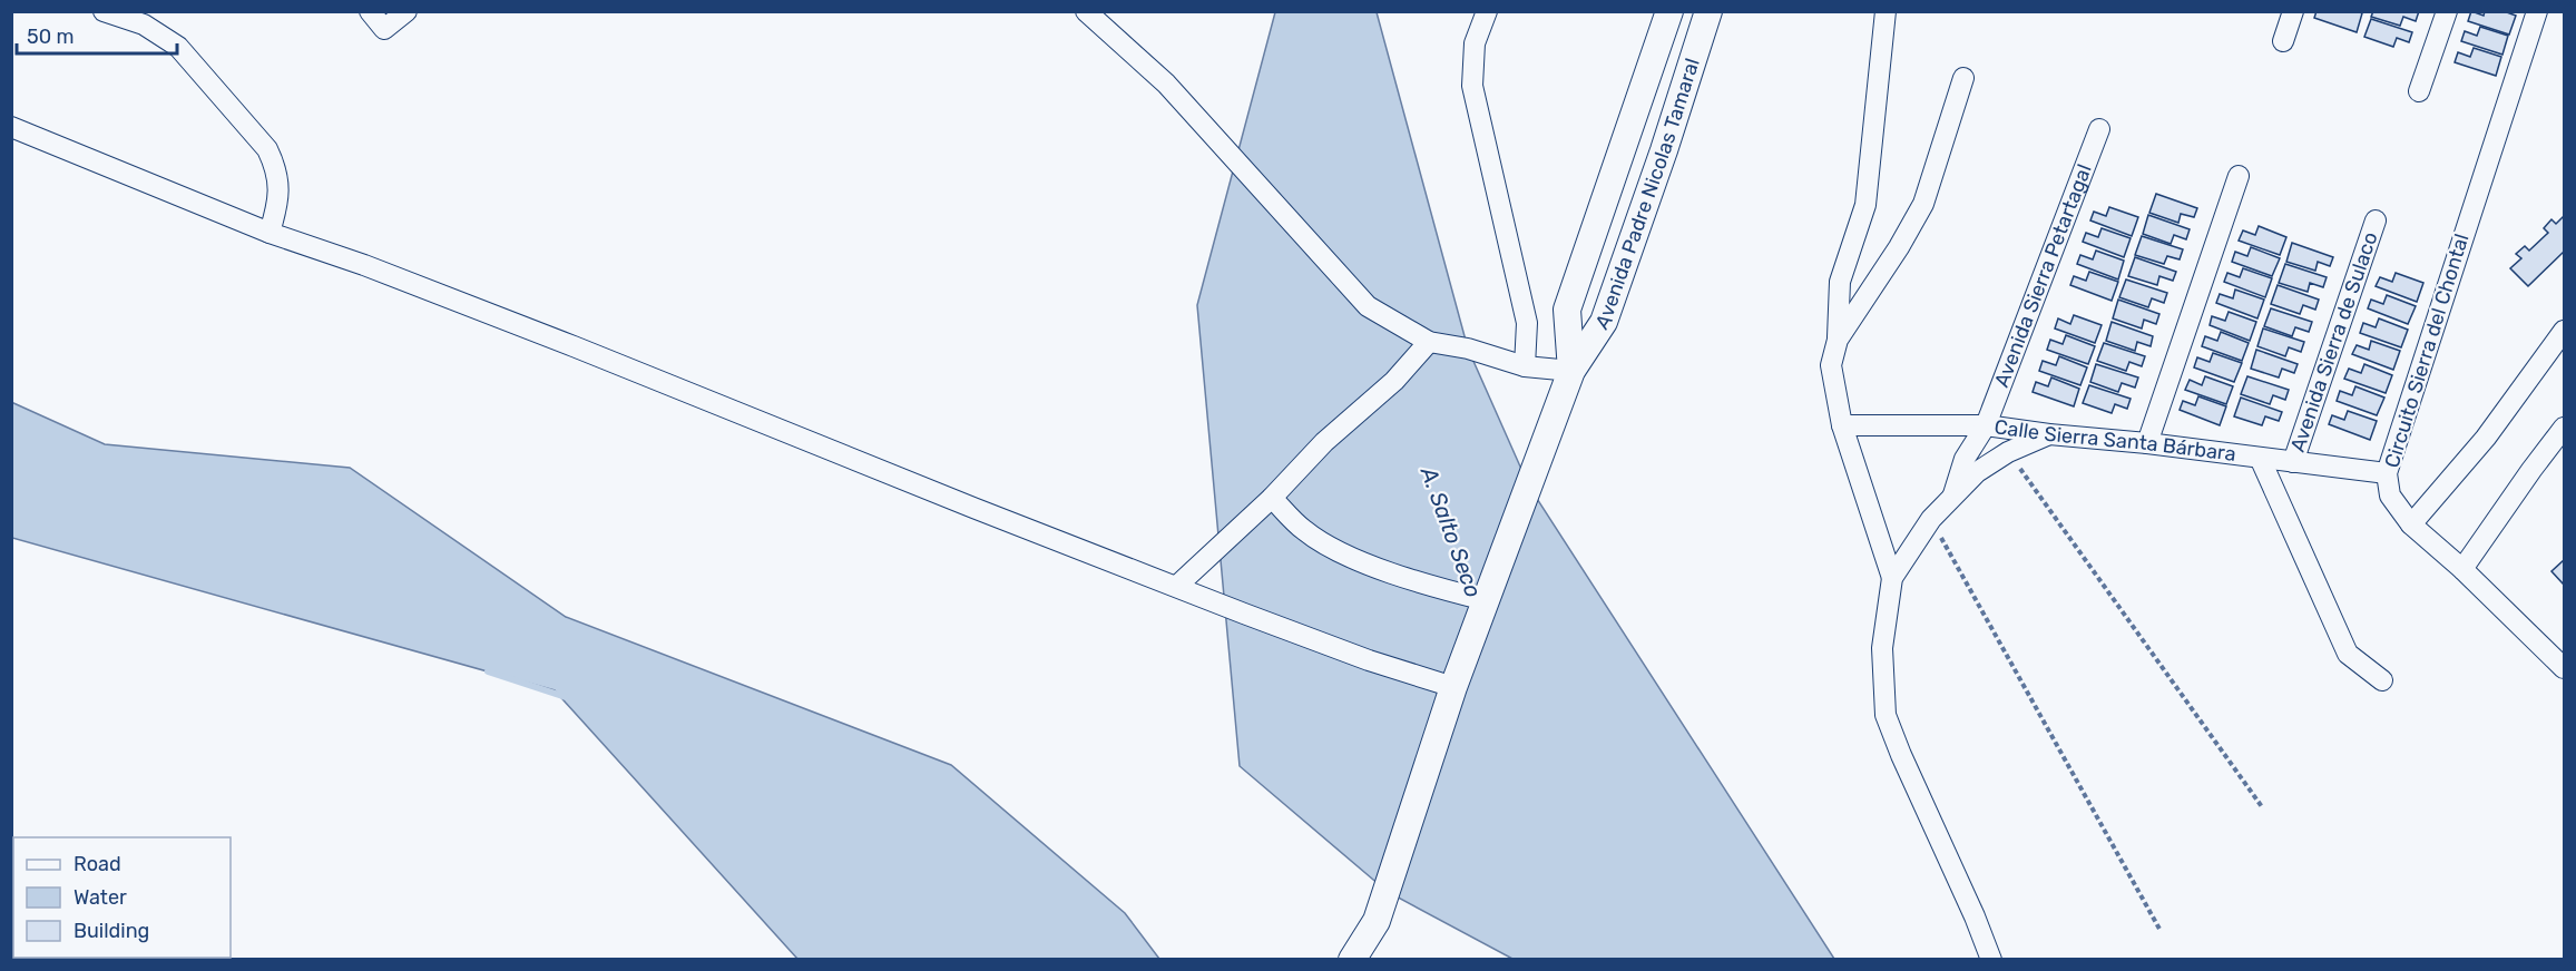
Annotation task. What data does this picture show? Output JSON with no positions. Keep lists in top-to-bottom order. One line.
{"streets":{"street":["Avenida Padre Nicolas Tamaral","Avenida Sierra Petartagal","Avenida Sierra de Sulaco","Circuito Sierra del Chontal","Calle Sierra Santa Bárbara"]},"crossings":[["Avenida Sierra Petartagal","Calle Sierra Santa Bárbara"],["Avenida Sierra de Sulaco","Calle Sierra Santa Bárbara"],["Circuito Sierra del Chontal","Calle Sierra Santa Bárbara"]],"water":["A. Salto Seco"],"legend":["Road","Water","Building"],"scale_bar":"50 m"}
